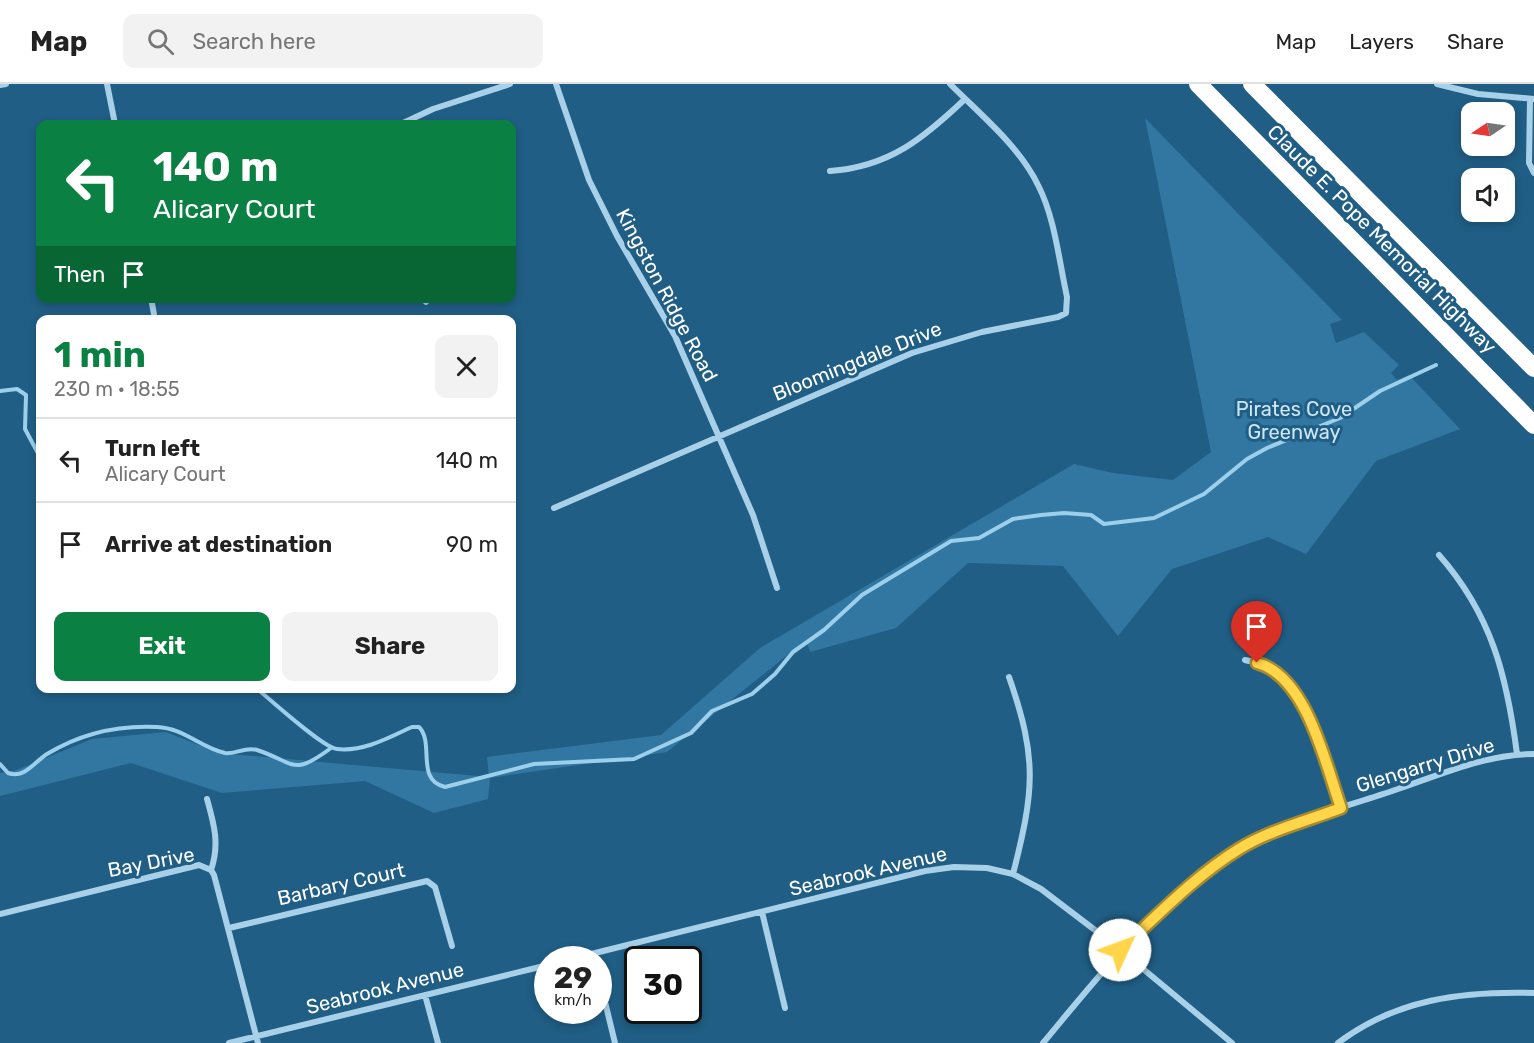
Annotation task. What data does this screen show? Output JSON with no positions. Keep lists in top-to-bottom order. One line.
{"streets":{"highway":["Claude E. Pope Memorial Highway"],"street":["Kingston Ridge Road","Bloomingdale Drive","Glengarry Drive","Bay Drive","Seabrook Avenue","Barbary Court"]},"crossings":[["Kingston Ridge Road","Bloomingdale Drive"],["Glengarry Drive","Seabrook Avenue"],["Bay Drive","Seabrook Avenue"],["Bay Drive","Barbary Court"]],"parks":["Pirates Cove Greenway"],"north":"left","page":{"header":"Map","search":"Search here","nav":["Map","Layers","Share"],"turn":["140 m","Alicary Court"],"then":"Then","heading":["1 min","230 m · 18:55"],"list":[{"name":"Turn left","note":"Alicary Court","value":"140 m"},{"name":"Arrive at destination","value":"90 m"}],"buttons":["Exit","Share"],"speed":"29 km/h","limit":"30"}}
